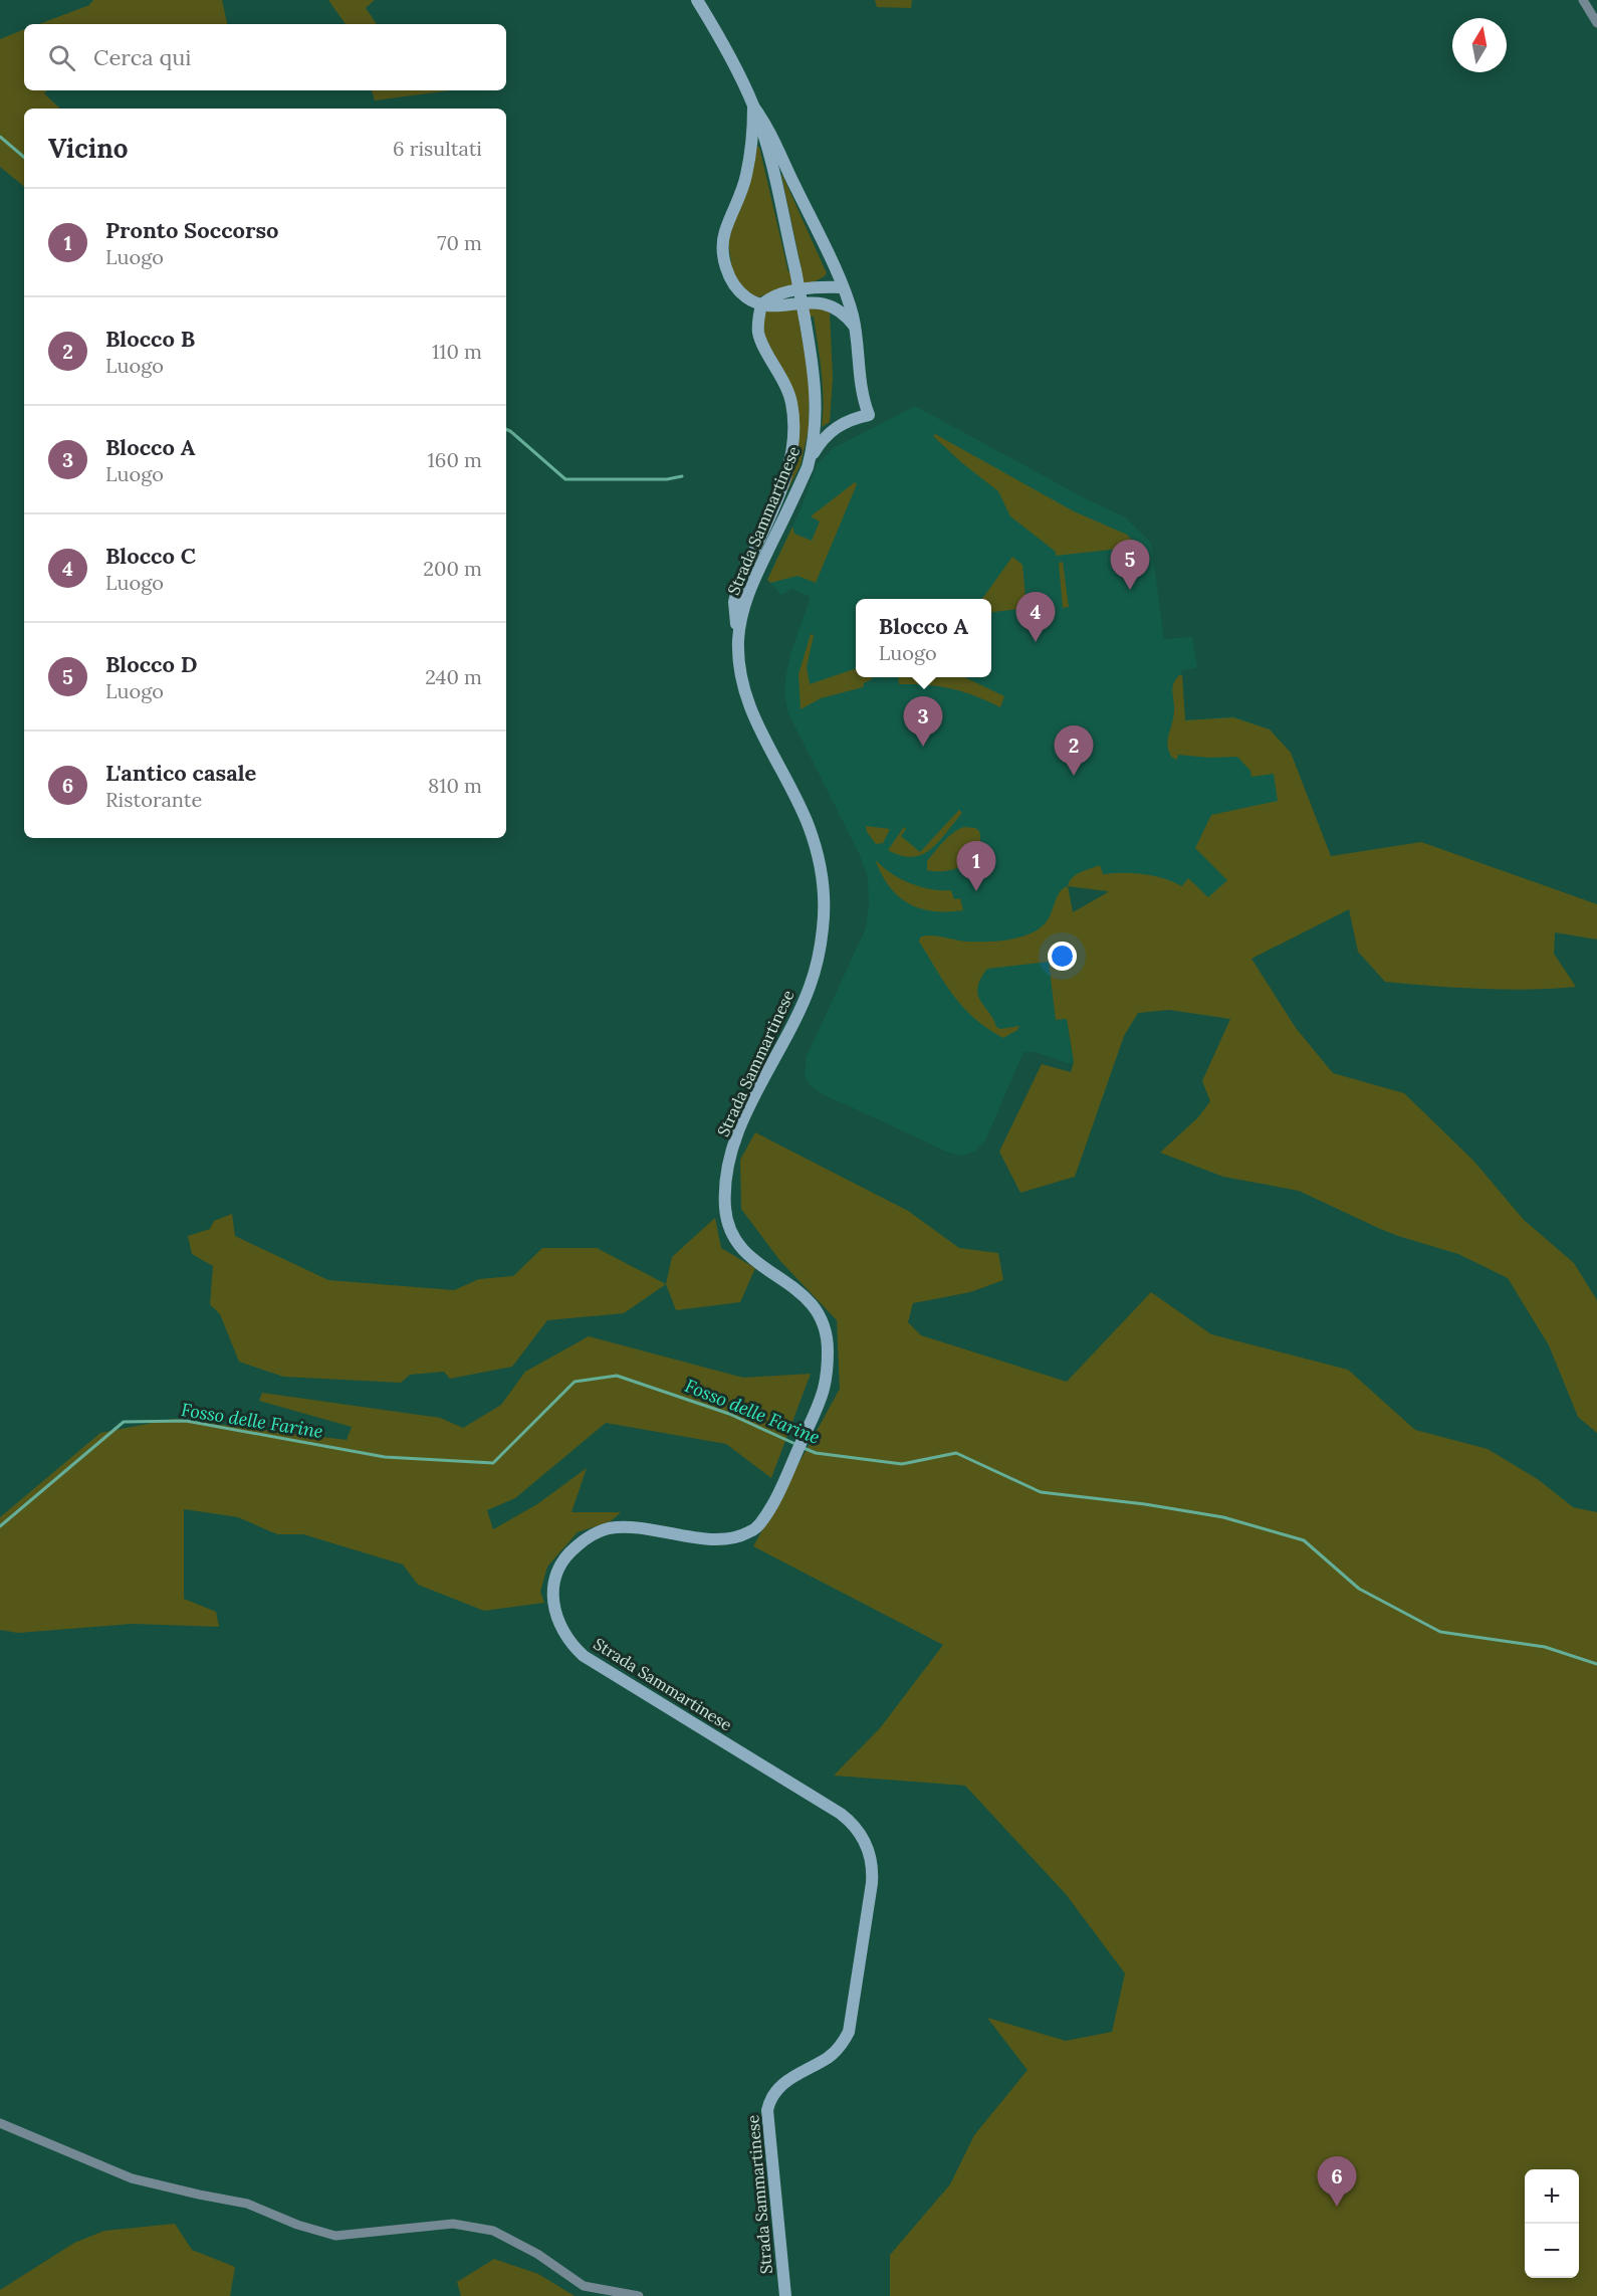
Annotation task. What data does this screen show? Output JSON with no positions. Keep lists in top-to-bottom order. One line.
{"streets":{"main road":["Strada Sammartinese"]},"water":["Fosso delle Farine"],"north":"top","page":{"search":"Cerca qui","heading":["Vicino","6 risultati"],"list":[{"mark":"1","name":"Pronto Soccorso","note":"Luogo","value":"70 m"},{"mark":"2","name":"Blocco B","note":"Luogo","value":"110 m"},{"mark":"3","name":"Blocco A","note":"Luogo","value":"160 m"},{"mark":"4","name":"Blocco C","note":"Luogo","value":"200 m"},{"mark":"5","name":"Blocco D","note":"Luogo","value":"240 m"},{"mark":"6","name":"L'antico casale","note":"Ristorante","value":"810 m"}],"pins":["5","4","3","2","1","6"],"popup":["Blocco A","Luogo"],"map_buttons":["+","−"]}}
